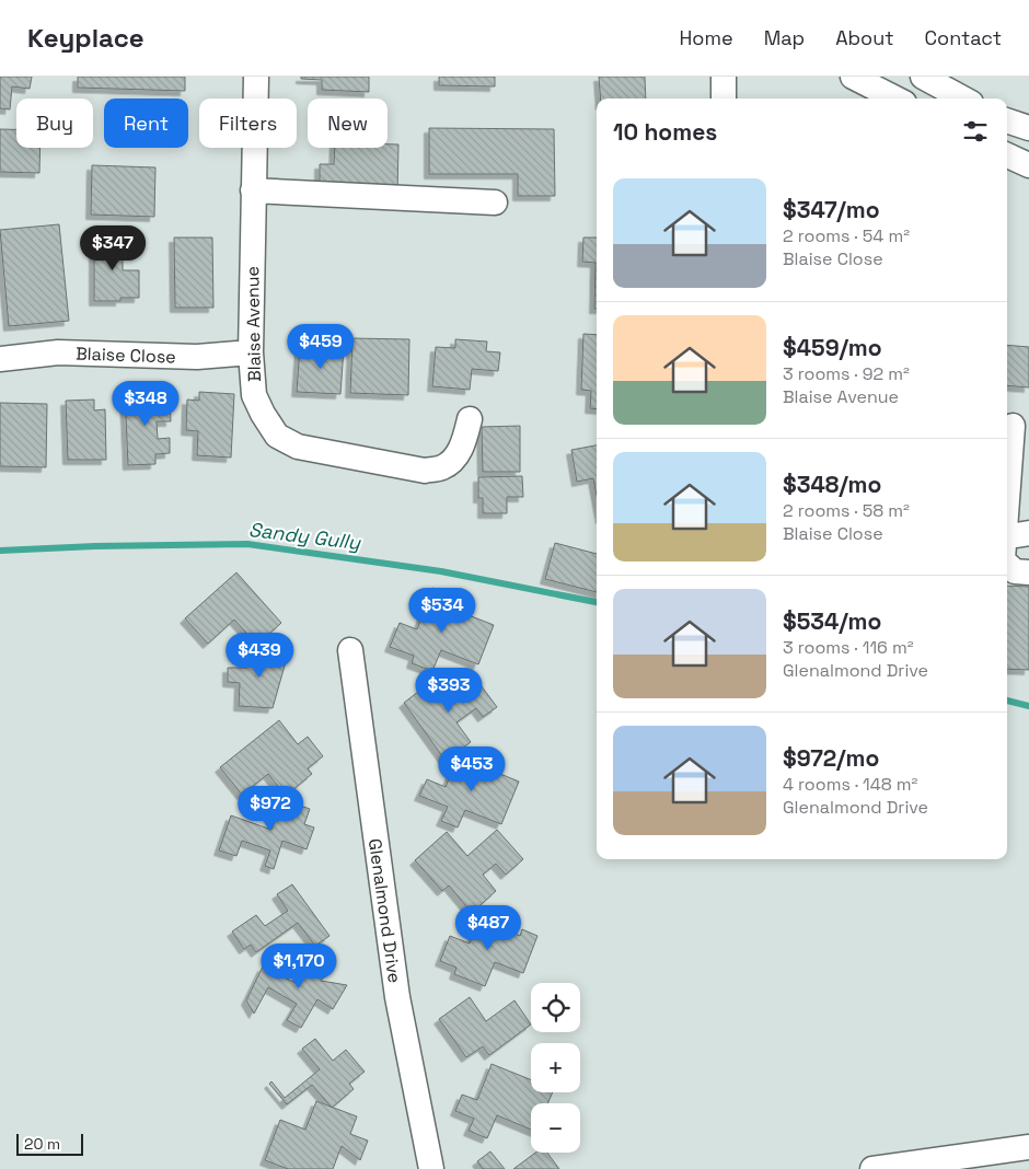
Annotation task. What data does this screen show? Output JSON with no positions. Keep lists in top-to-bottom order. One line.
{"streets":{"street":["Blaise Avenue","Blaise Close","Glenalmond Drive"]},"crossings":[["Blaise Avenue","Blaise Close"]],"water":["Sandy Gully"],"scale_bar":"20 m","page":{"header":"Keyplace","nav":["Home","Map","About","Contact"],"chip":["Buy","Rent","Filters","New"],"heading":"10 homes","list":[{"name":"$347/mo","note":"2 rooms · 54 m² · Blaise Close"},{"name":"$459/mo","note":"3 rooms · 92 m² · Blaise Avenue"},{"name":"$348/mo","note":"2 rooms · 58 m² · Blaise Close"},{"name":"$534/mo","note":"3 rooms · 116 m² · Glenalmond Drive"},{"name":"$972/mo","note":"4 rooms · 148 m² · Glenalmond Drive"}],"price":["$347","$459","$348","$534","$439","$393","$453","$972","$487","$1,170"],"map_buttons":["+","−"],"scale":"20 m"}}
